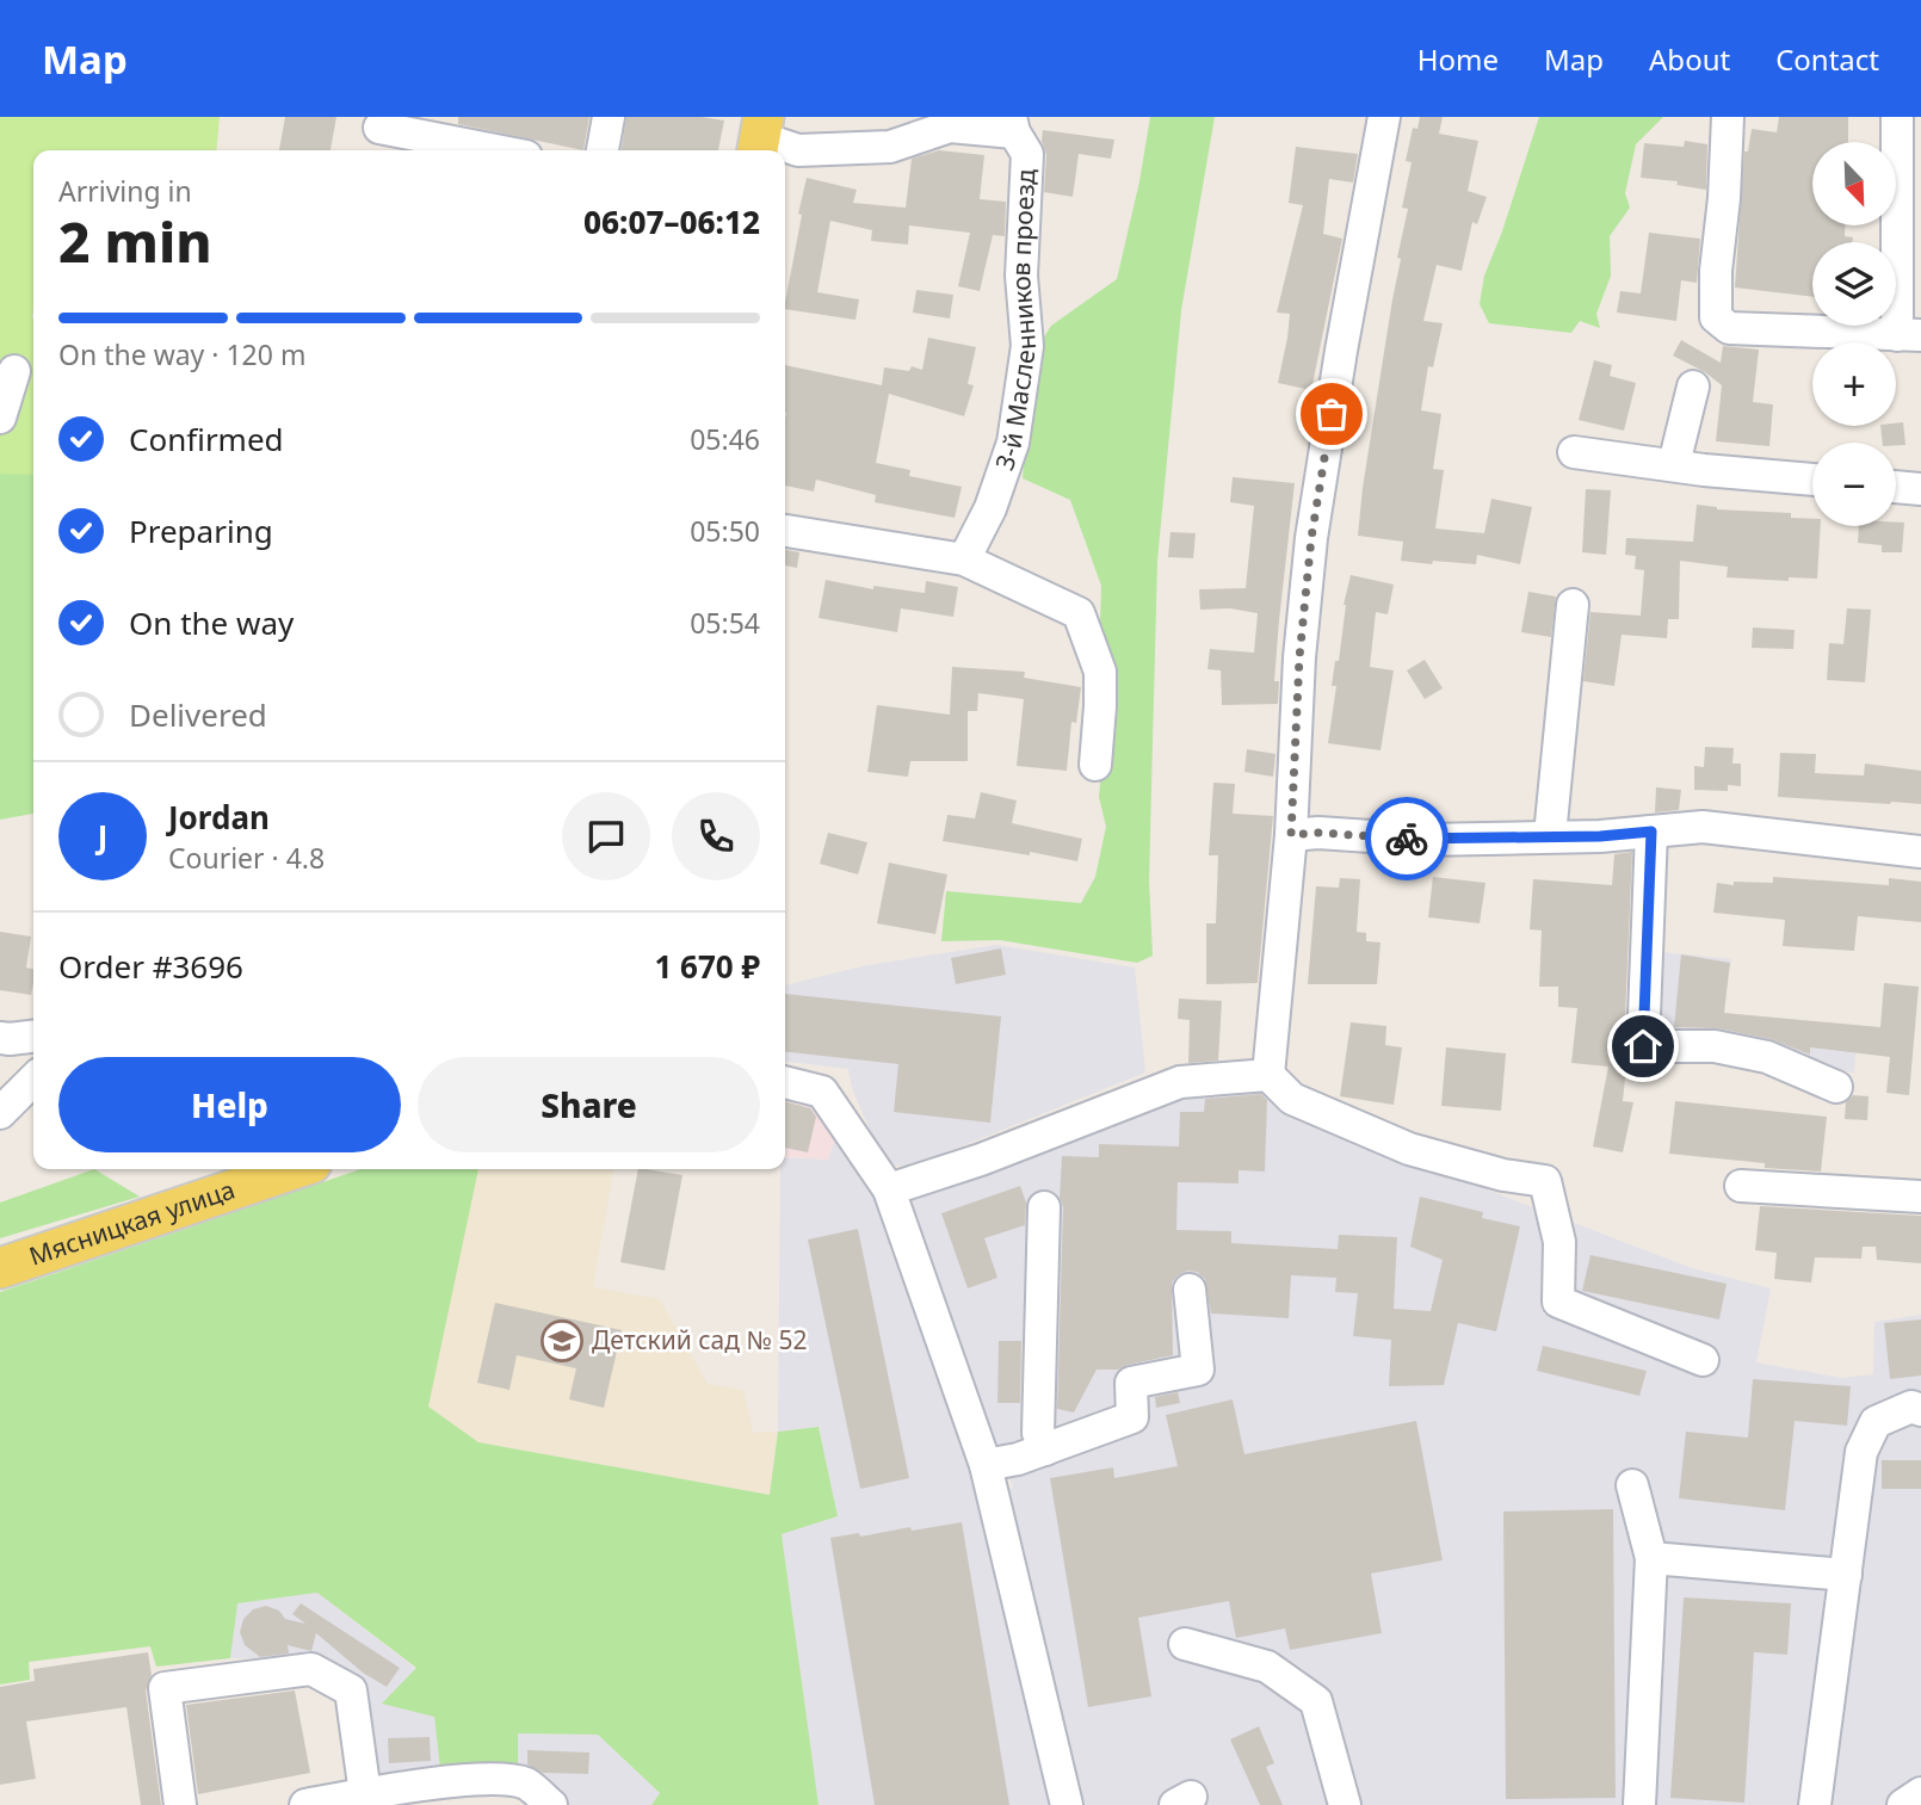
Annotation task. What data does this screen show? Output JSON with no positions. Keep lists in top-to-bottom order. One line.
{"streets":{"main road":["Мясницкая улица"],"street":["3-й Масленников проезд"]},"places":{"school or university":["Детский сад № 52"]},"north":"bottom right","page":{"header":"Map","nav":["Home","Map","About","Contact"],"map_buttons":["+","−"],"heading":["2 min","Arriving in","06:07–06:12"],"panel":["Jordan","Courier · 4.8","Order #3696","1 670 ₽"],"bar":"On the way · 120 m","list":[["Confirmed","05:46"],["Preparing","05:50"],["On the way","05:54"],"Delivered"],"round":"J","buttons":["Help","Share"]}}
